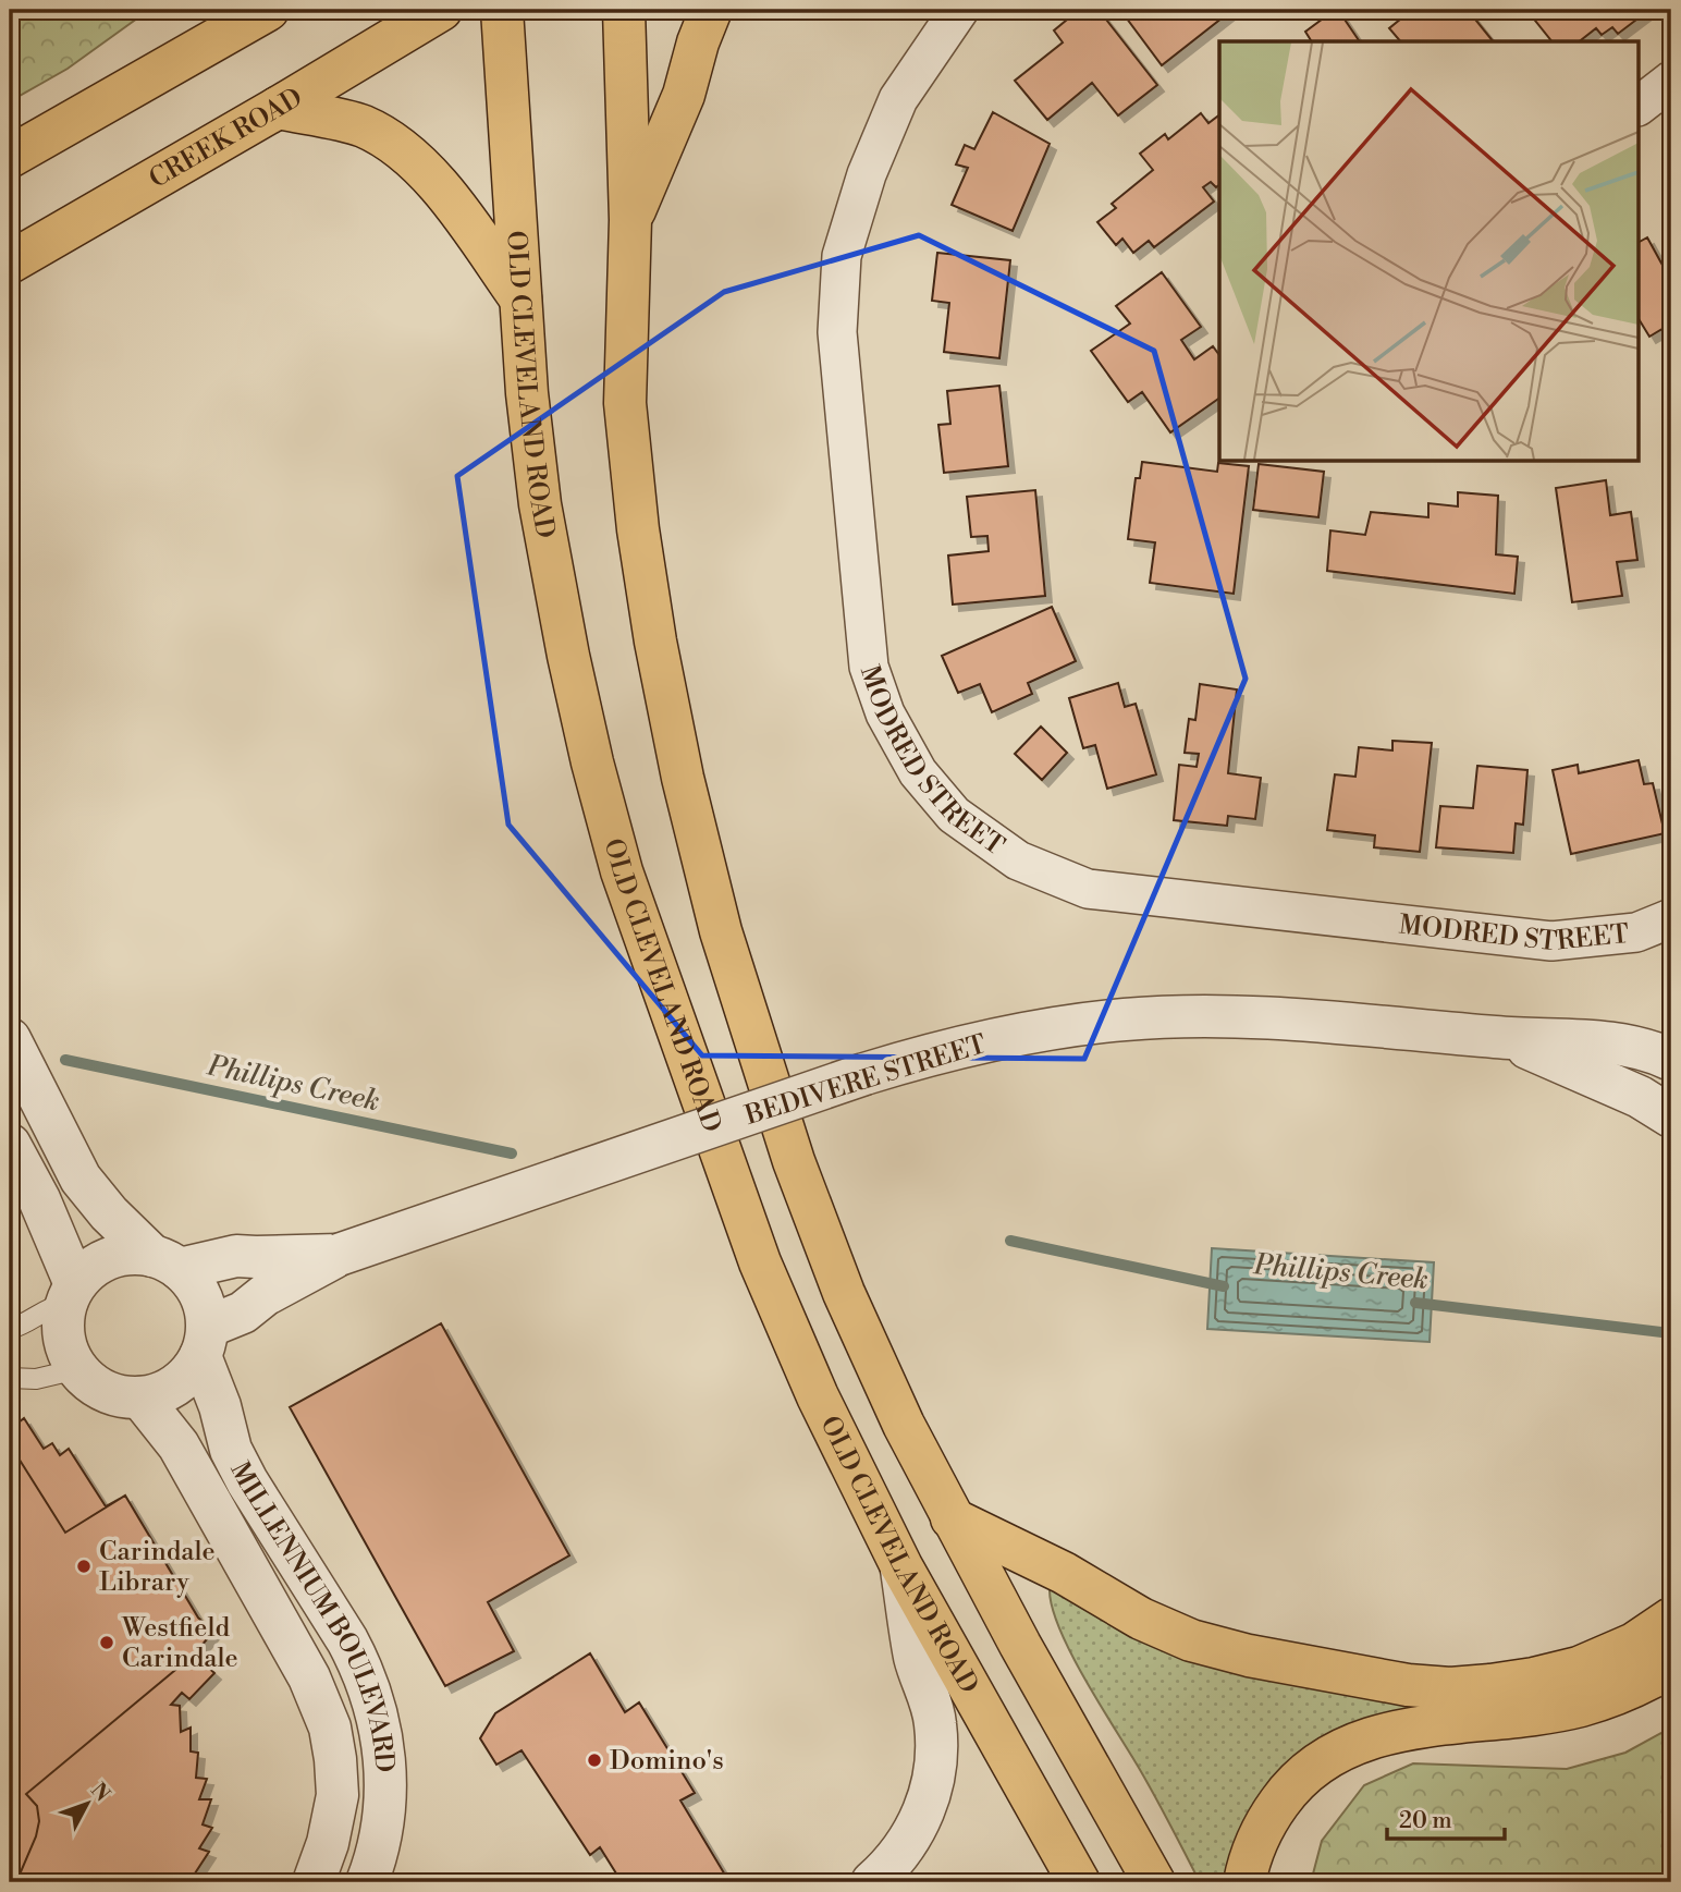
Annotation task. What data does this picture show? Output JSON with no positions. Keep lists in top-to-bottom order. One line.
{"streets":{"main road":["CREEK ROAD","OLD CLEVELAND ROAD"],"street":["MODRED STREET","BEDIVERE STREET","MILLENNIUM BOULEVARD"]},"crossings":[["BEDIVERE STREET","MILLENNIUM BOULEVARD"]],"water":["Phillips Creek"],"places":["Carindale Library","Westfield Carindale","Domino's"],"scale_bar":"20 m","north":"top right"}
